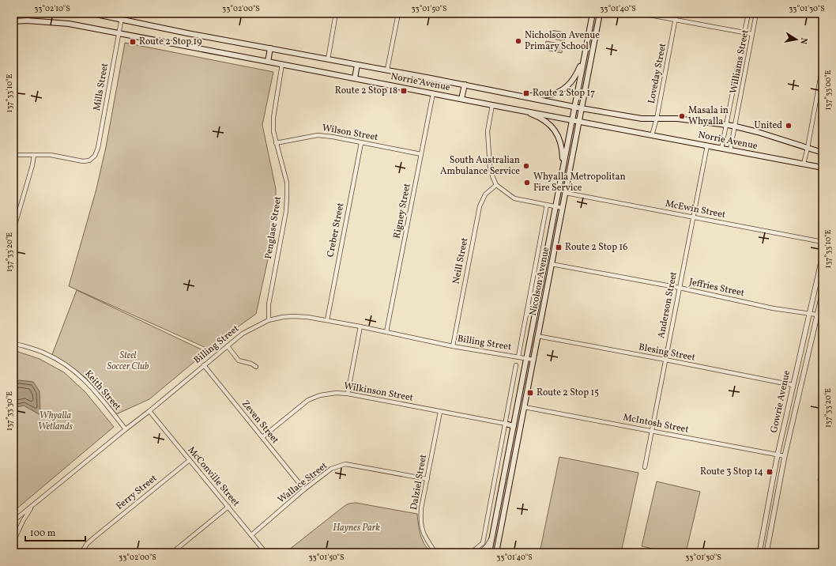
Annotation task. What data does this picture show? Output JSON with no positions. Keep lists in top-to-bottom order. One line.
{"streets":{"main road":["Norrie Avenue","Nicolson Avenue"],"street":["Williams Street","Loveday Street","Mills Street","Wilson Street","McEwin Street","Rigney Street","Penglase Street","Creber Street","Neill Street","Jeffries Street","Anderson Street","Billing Street","Blesing Street","Keith Street","Wilkinson Street","Gowrie Avenue","Zeven Street","McIntosh Street","McConville Street","Dalziel Street","Wallace Street","Ferry Street"]},"crossings":[["Williams Street","Norrie Avenue"],["Loveday Street","Norrie Avenue"],["Norrie Avenue","Mills Street"],["Norrie Avenue","Rigney Street"],["Norrie Avenue","Penglase Street"],["Norrie Avenue","Nicolson Avenue"],["Norrie Avenue","Anderson Street"],["Wilson Street","Rigney Street"],["Wilson Street","Penglase Street"],["Wilson Street","Creber Street"],["McEwin Street","Nicolson Avenue"],["McEwin Street","Anderson Street"],["Rigney Street","Billing Street"],["Penglase Street","Billing Street"],["Creber Street","Billing Street"],["Neill Street","Billing Street"],["Nicolson Avenue","Jeffries Street"],["Nicolson Avenue","Billing Street"],["Nicolson Avenue","Blesing Street"],["Nicolson Avenue","McIntosh Street"],["Jeffries Street","Anderson Street"],["Jeffries Street","Gowrie Avenue"],["Anderson Street","Blesing Street"],["Anderson Street","McIntosh Street"],["Billing Street","Keith Street"],["Billing Street","Zeven Street"],["Billing Street","McConville Street"],["Blesing Street","Gowrie Avenue"],["Wilkinson Street","Zeven Street"],["Wilkinson Street","Dalziel Street"],["Gowrie Avenue","McIntosh Street"],["Zeven Street","Wallace Street"],["McConville Street","Wallace Street"],["McConville Street","Ferry Street"],["Dalziel Street","Wallace Street"]],"parks":["Steel Soccer Club","Whyalla Wetlands","Haynes Park"],"places":{"other":["Nicholson Avenue Primary School","Masala in Whyalla","United","South Australian Ambulance Service","Whyalla Metropolitan Fire Service"],"transit":["Route 2 Stop 19","Route 2 Stop 18","Route 2 Stop 17","Route 2 Stop 16","Route 2 Stop 15","Route 3 Stop 14"]},"scale_bar":"100 m","north":"right","coordinates":["33°02'10\"S","33°02'00\"S","33°01'50\"S","33°01'40\"S","33°01'30\"S","137°33'00\"E","137°33'10\"E","137°33'20\"E","137°33'30\"E"]}
